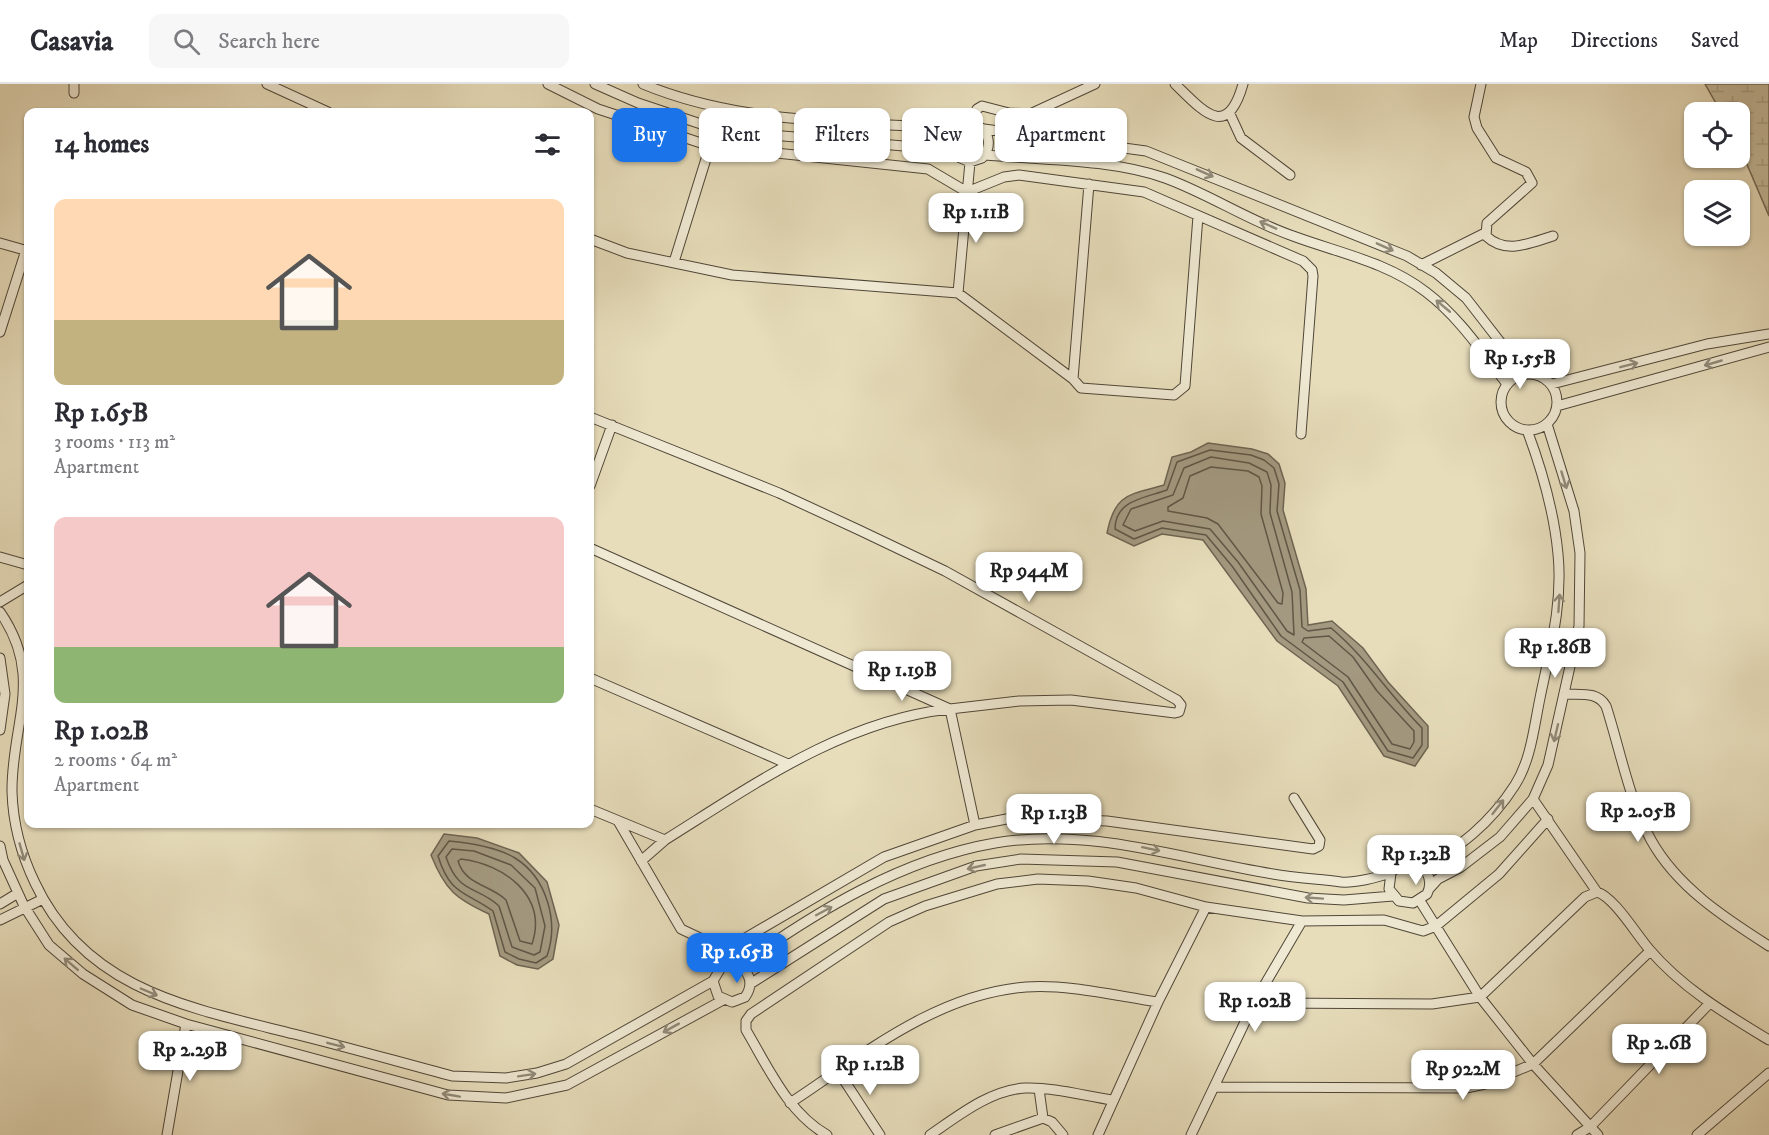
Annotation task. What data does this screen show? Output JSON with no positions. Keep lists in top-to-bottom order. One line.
{"page":{"header":"Casavia","search":"Search here","nav":["Map","Directions","Saved"],"chip":["Buy","Rent","Filters","New","Apartment"],"heading":"14 homes","list":[{"name":"Rp 1.65B","note":"3 rooms · 113 m² · Apartment"},{"name":"Rp 1.02B","note":"2 rooms · 64 m² · Apartment"}],"price":["Rp 1.11B","Rp 1.55B","Rp 944M","Rp 1.86B","Rp 1.19B","Rp 2.05B","Rp 1.13B","Rp 1.32B","Rp 1.65B","Rp 1.02B","Rp 2.6B","Rp 2.29B","Rp 1.12B","Rp 922M"]}}
